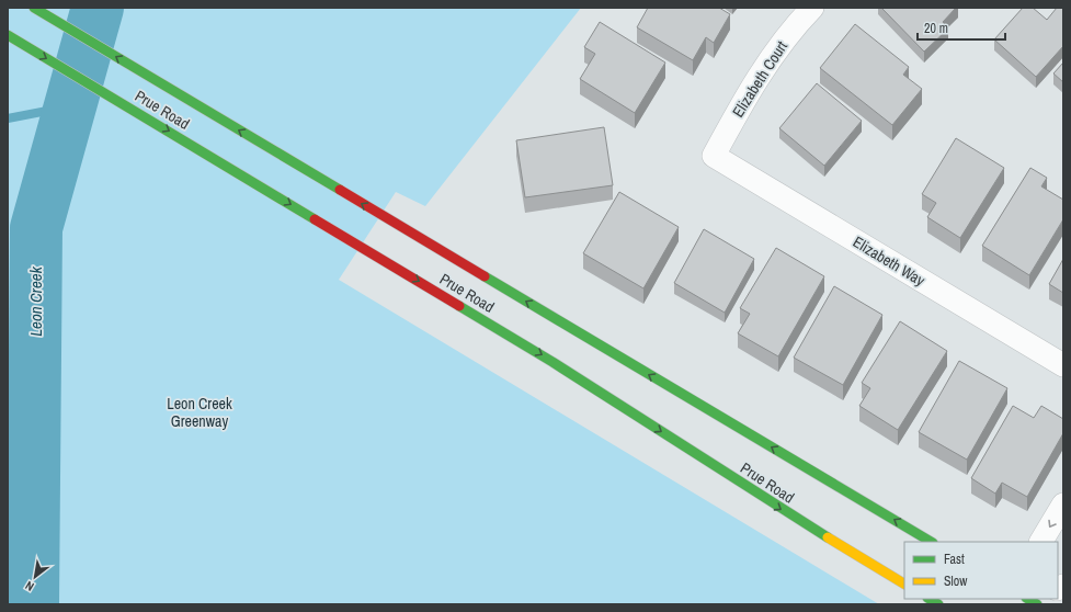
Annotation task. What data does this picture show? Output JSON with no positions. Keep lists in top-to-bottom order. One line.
{"streets":{"main road":["Prue Road"],"street":["Elizabeth Court","Elizabeth Way"]},"crossings":[["Elizabeth Court","Elizabeth Way"]],"water":["Leon Creek"],"parks":["Leon Creek Greenway"],"legend":["Fast","Slow"],"scale_bar":"20 m","north":"bottom left"}
